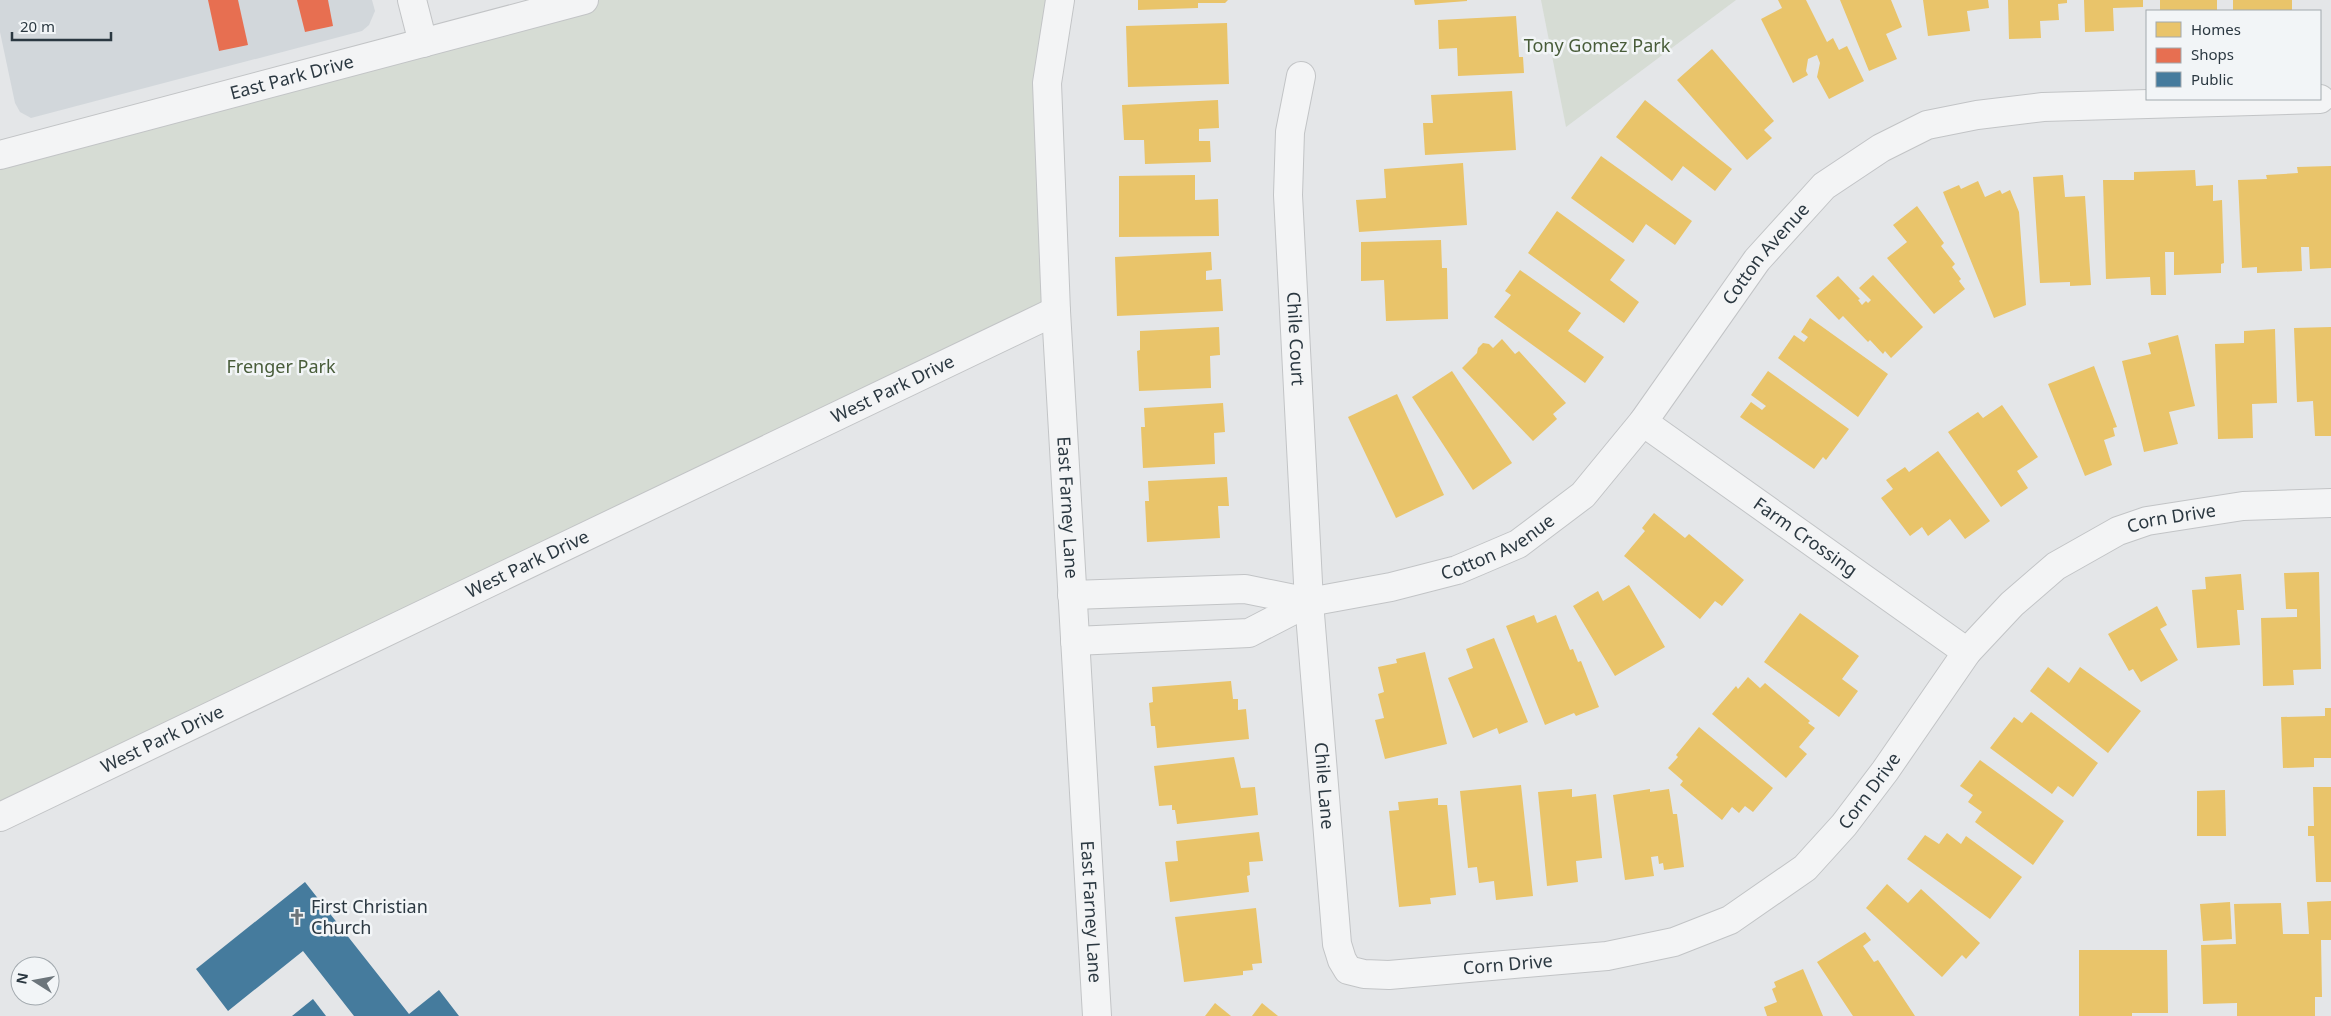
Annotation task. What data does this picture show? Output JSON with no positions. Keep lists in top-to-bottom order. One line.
{"streets":{"street":["East Park Drive","Cotton Avenue","Chile Court","West Park Drive","East Farney Lane","Corn Drive","Farm Crossing","Chile Lane"]},"crossings":[["Cotton Avenue","Chile Court"],["Cotton Avenue","East Farney Lane"],["Cotton Avenue","Farm Crossing"],["Cotton Avenue","Chile Lane"],["Chile Court","Chile Lane"],["West Park Drive","East Farney Lane"],["Corn Drive","Farm Crossing"],["Corn Drive","Chile Lane"]],"parks":["Tony Gomez Park","Frenger Park"],"places":{"church":["First Christian Church"]},"legend":["Homes","Shops","Public"],"scale_bar":"20 m","north":"left"}
